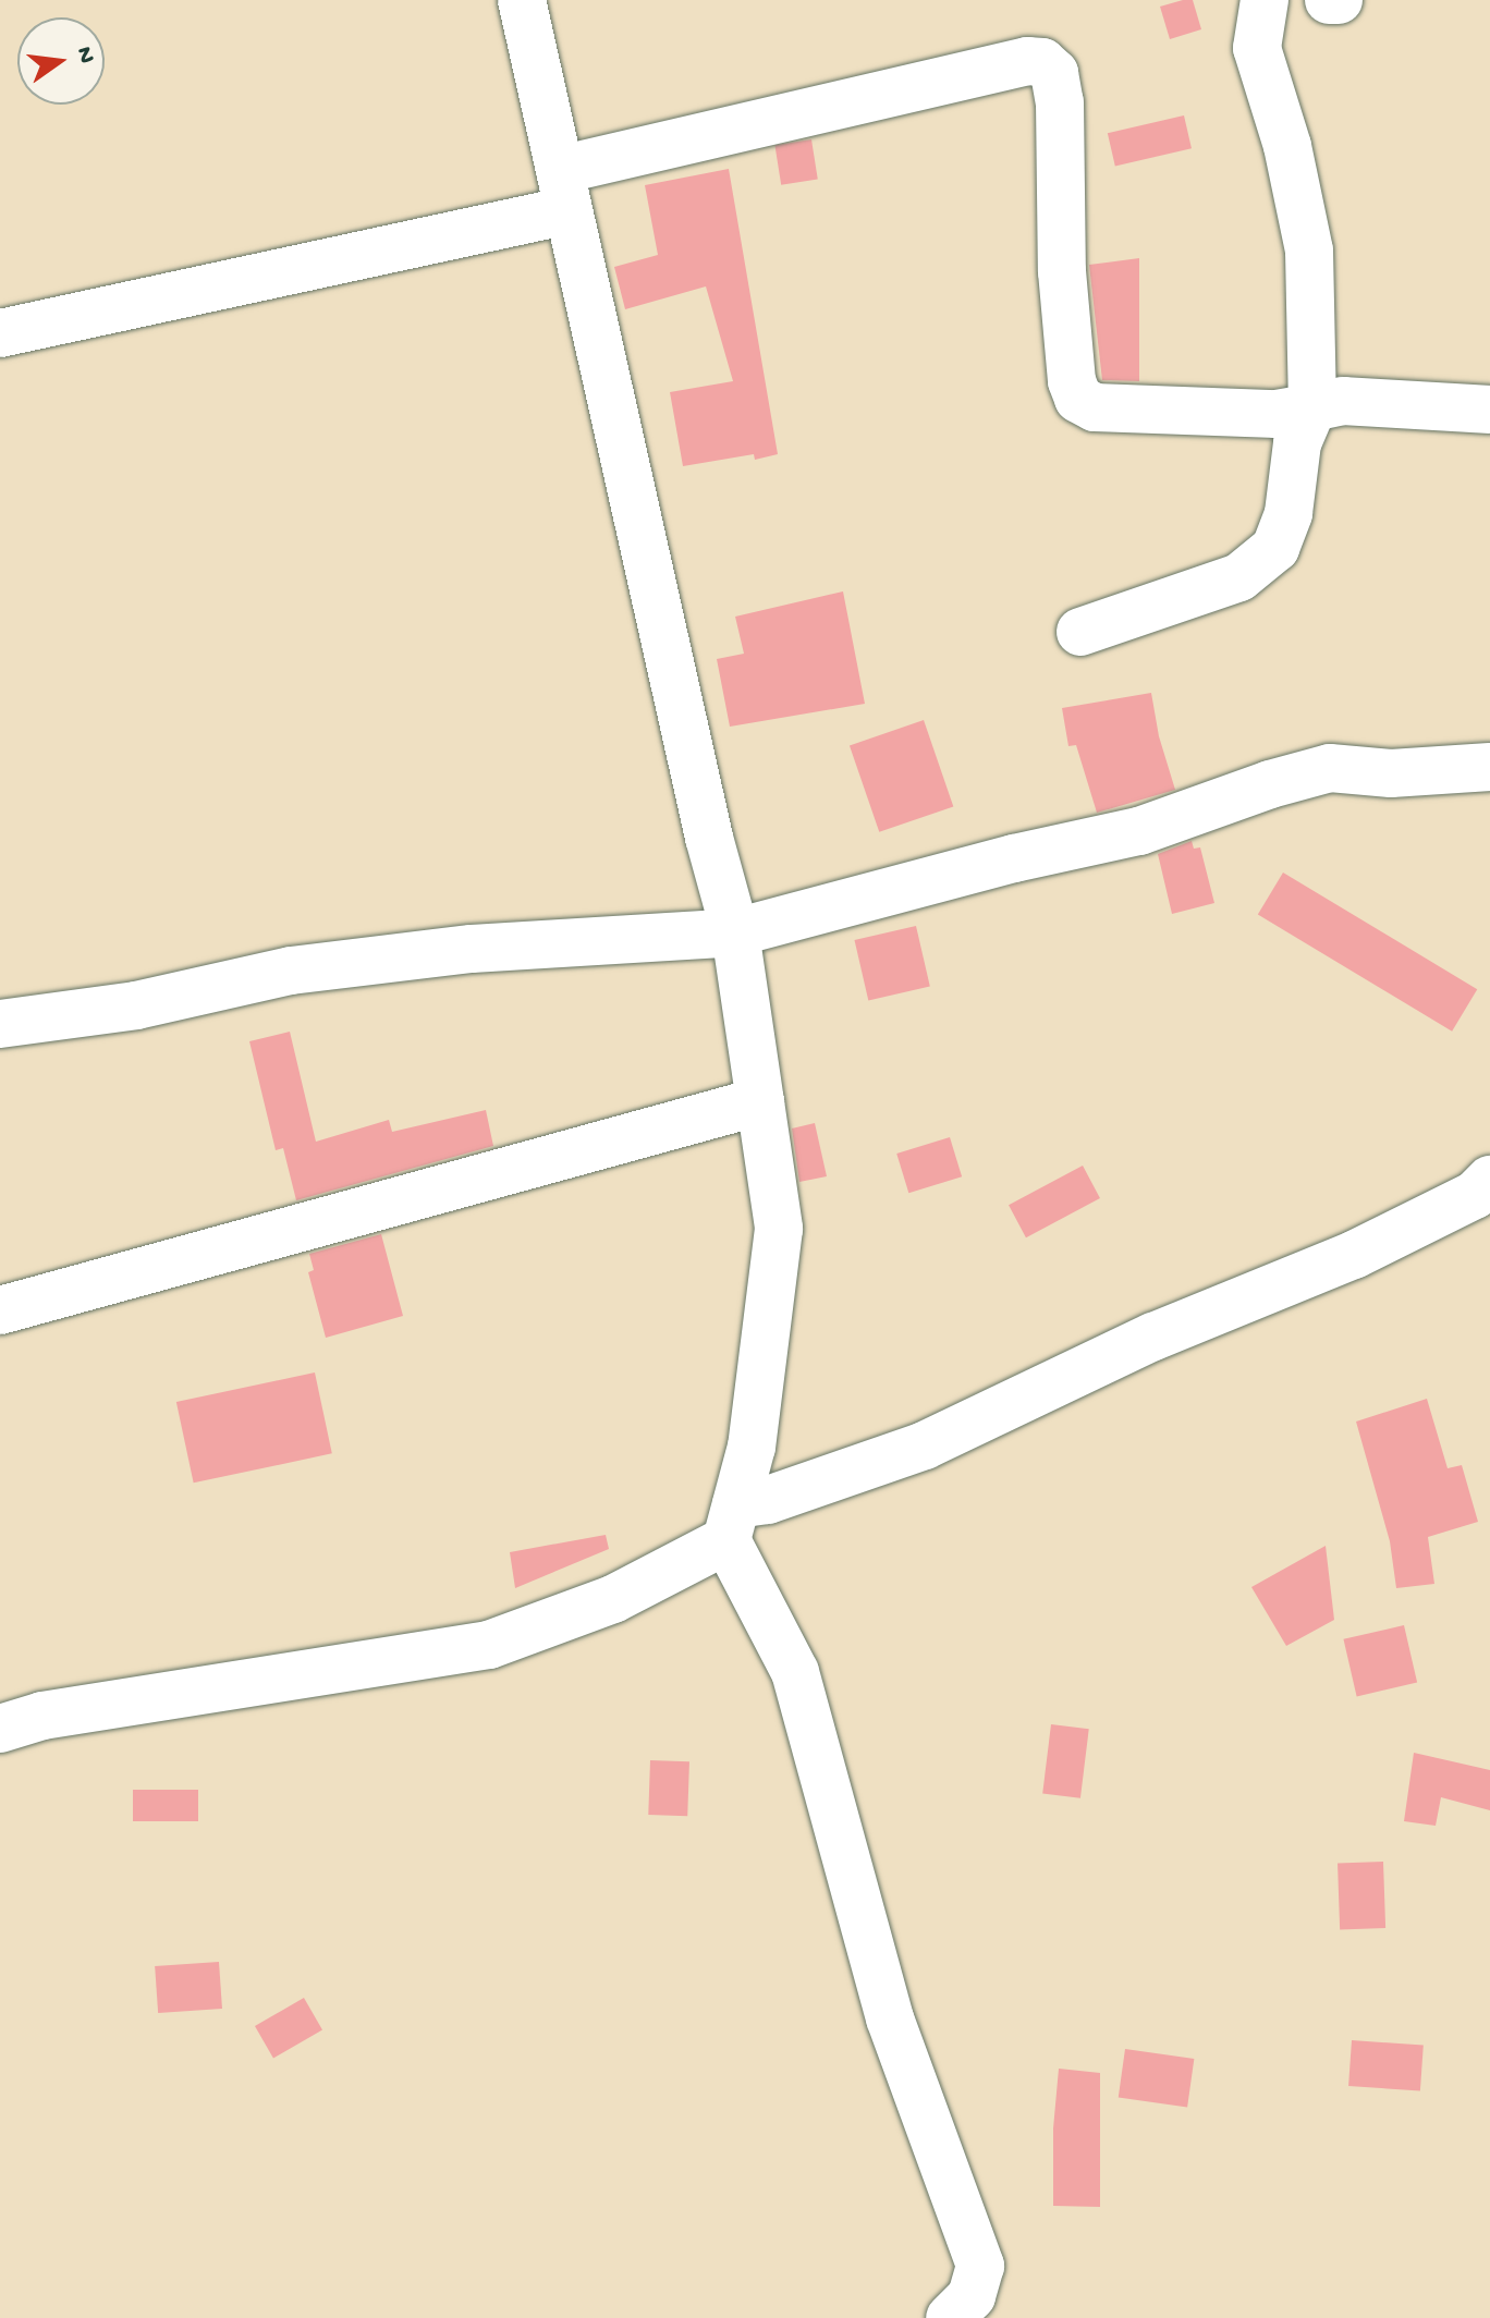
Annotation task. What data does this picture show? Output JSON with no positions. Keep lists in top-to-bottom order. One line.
{"north":"right"}
